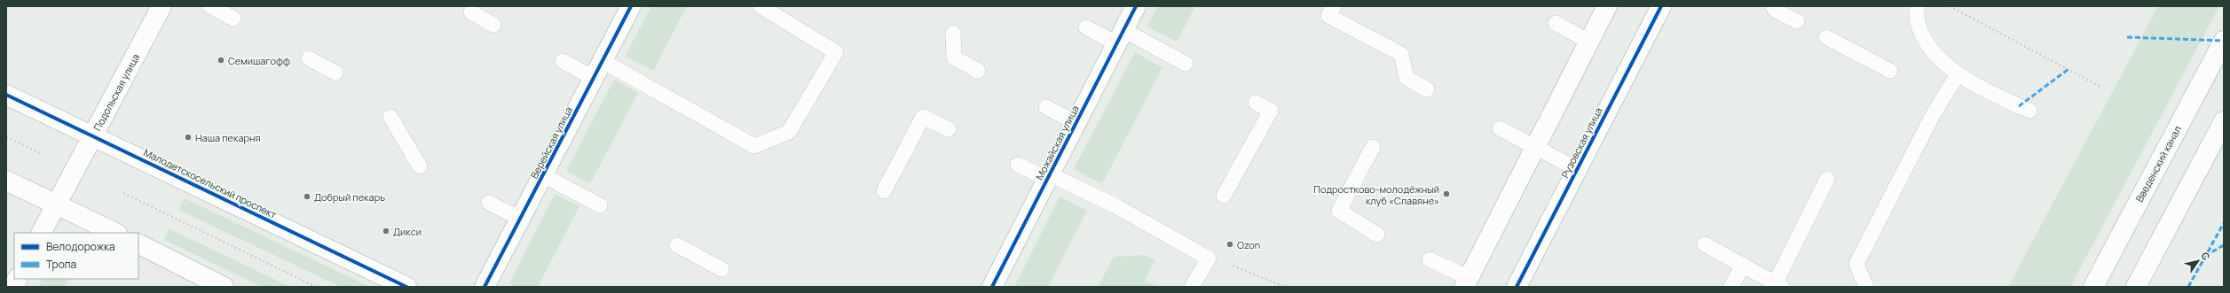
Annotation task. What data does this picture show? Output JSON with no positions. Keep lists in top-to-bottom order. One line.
{"streets":{"street":["Подольская улица","Верейская улица","Можайская улица","Рузовская улица","Введенский канал","Малодетскосельский проспект"]},"crossings":[["Подольская улица","Малодетскосельский проспект"]],"places":["Семишагофф","Наша пекарня","Подростково-молодёжный клуб «Славяне»","Добрый пекарь","Дикси","Ozon"],"legend":["Велодорожка","Тропа"],"north":"top right"}
